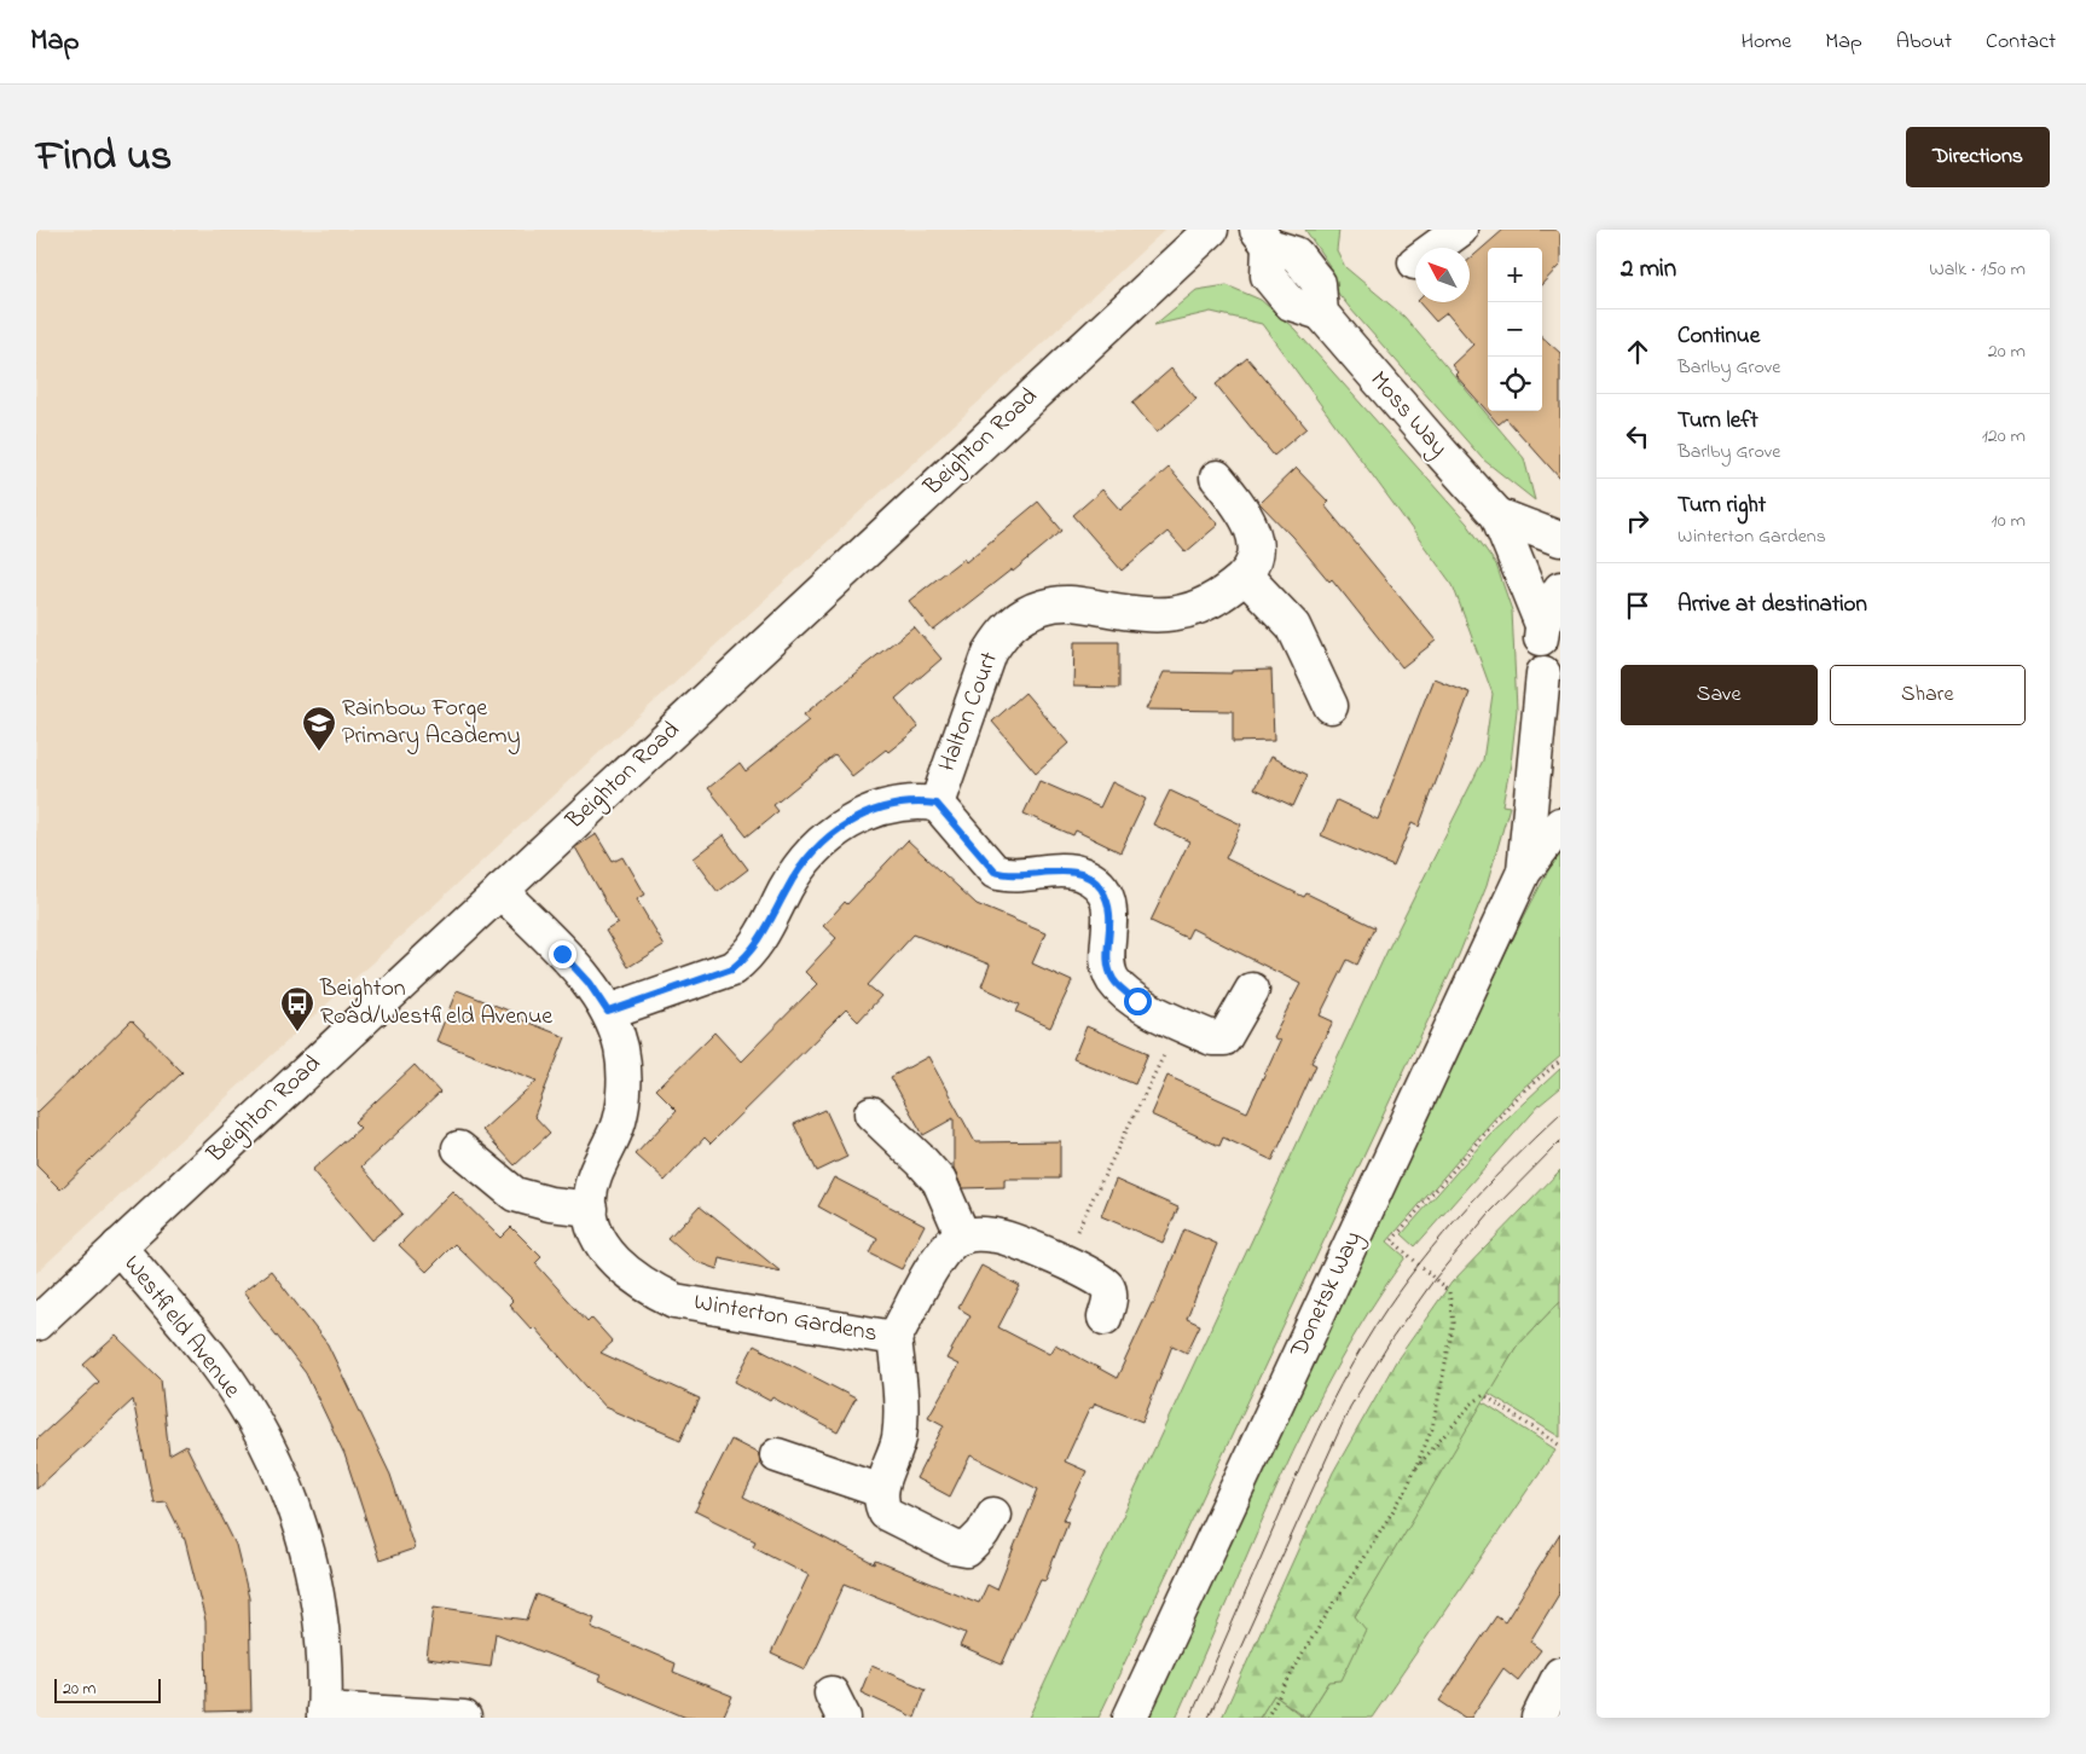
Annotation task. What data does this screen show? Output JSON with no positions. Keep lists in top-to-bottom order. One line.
{"streets":{"street":["Moss Way","Beighton Road","Halton Court","Donetsk Way","Winterton Gardens","Westfield Avenue"]},"crossings":[["Beighton Road","Winterton Gardens"],["Beighton Road","Westfield Avenue"]],"places":{"school or university":["Rainbow Forge Primary Academy"],"bus stop":["Beighton Road/Westfield Avenue"]},"scale_bar":"20 m","north":"top left","page":{"header":"Map","nav":["Home","Map","About","Contact"],"title":"Find us","buttons":["Directions",["Save","Share"]],"heading":["2 min","Walk · 150 m"],"map_buttons":["+","−"],"list":[["Continue","Barlby Grove","20 m"],["Turn left","Barlby Grove","120 m"],["Turn right","Winterton Gardens","10 m"],"Arrive at destination"],"scale":"20 m"}}
